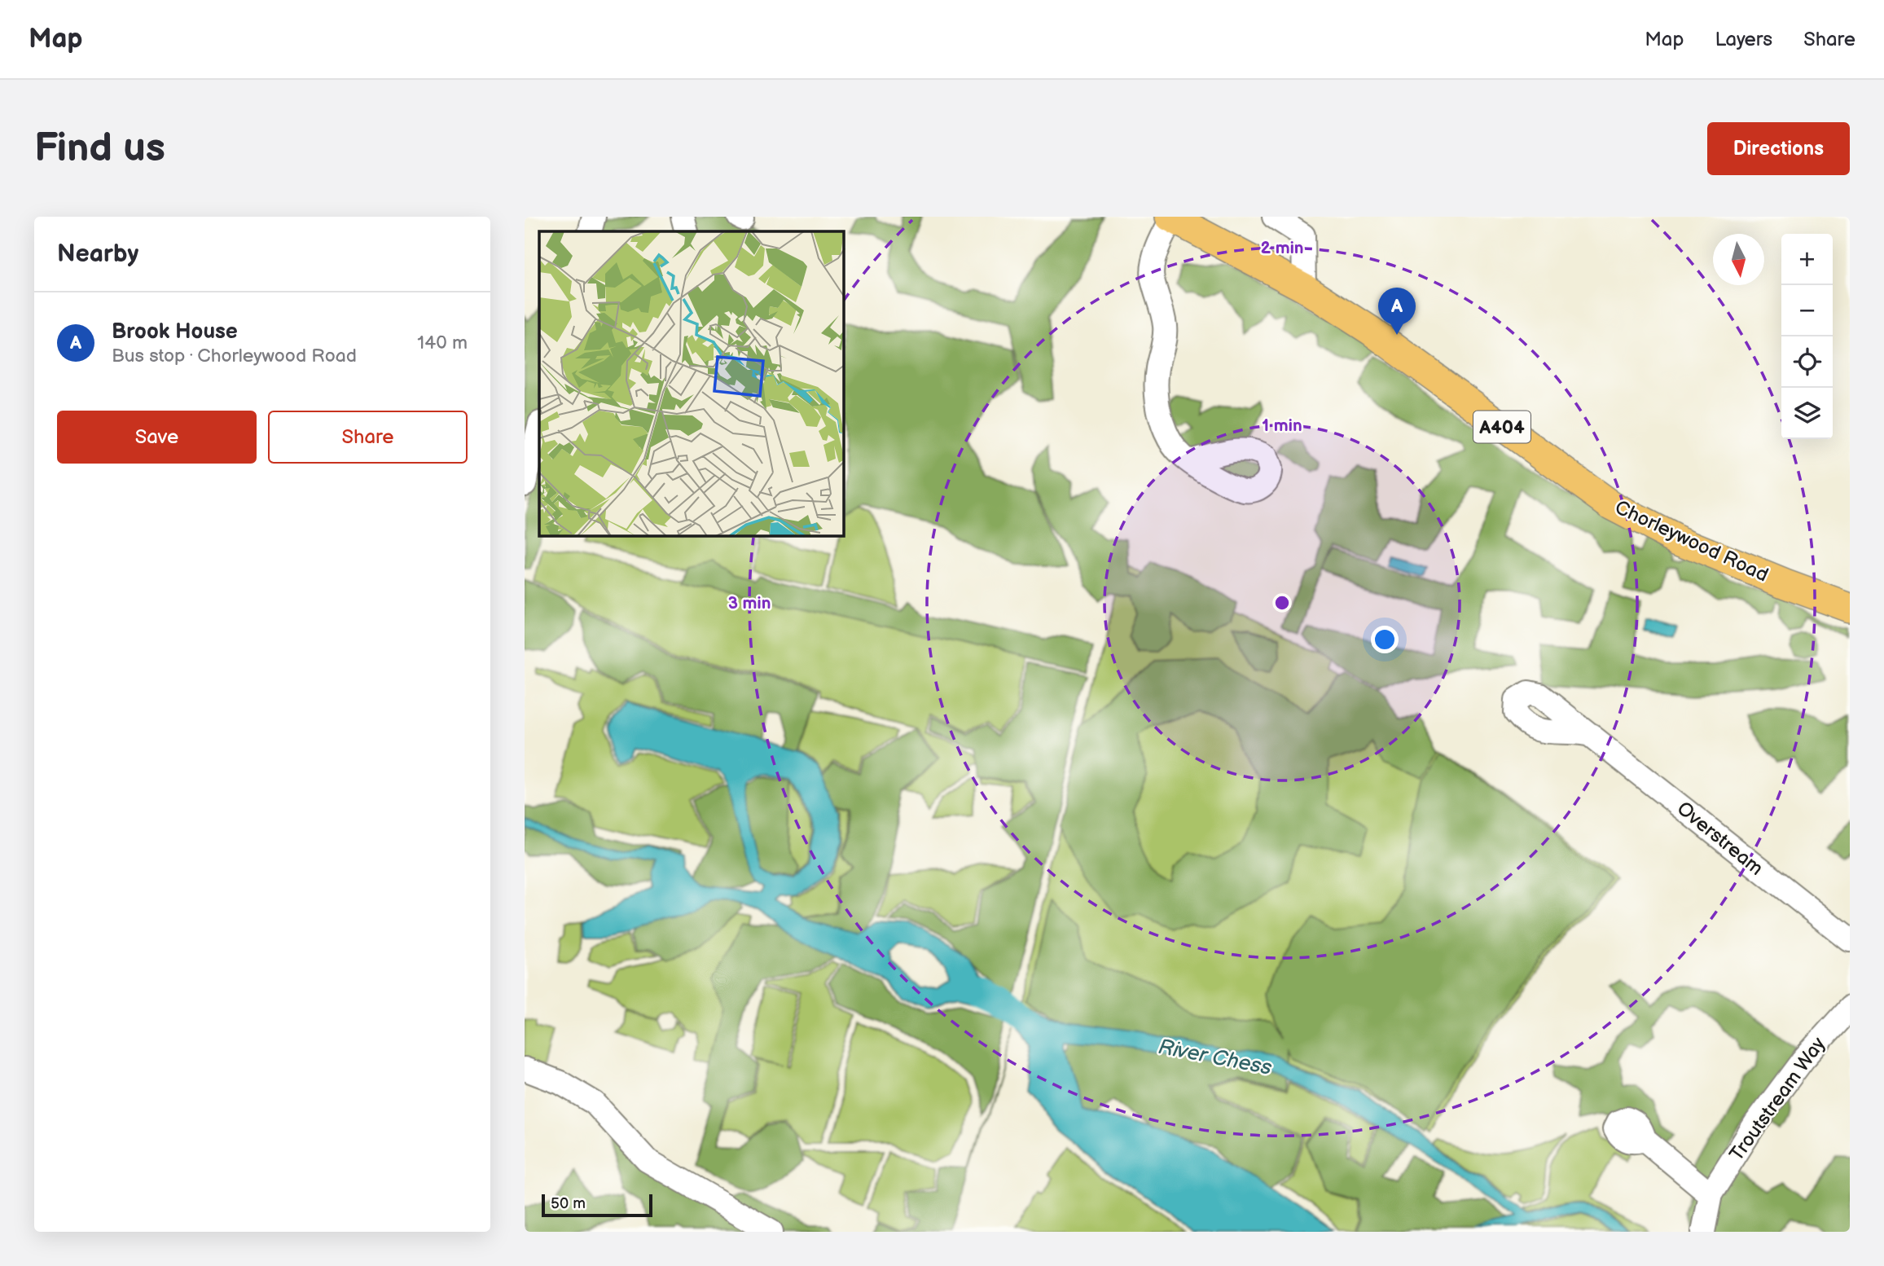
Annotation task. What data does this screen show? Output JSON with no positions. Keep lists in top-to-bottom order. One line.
{"streets":{"main road":["A404","Chorleywood Road"],"street":["Overstream","Troutstream Way"]},"water":["River Chess"],"scale_bar":"50 m","north":"bottom","page":{"header":"Map","nav":["Map","Layers","Share"],"buttons":["Directions",["Save","Share"]],"title":"Find us","heading":"Nearby","map_buttons":["+","−"],"pins":"A","list":[{"mark":"A","name":"Brook House","note":"Bus stop · Chorleywood Road","value":"140 m"}],"scale":"50 m"},"rings":["2 min","1 min","3 min"]}
